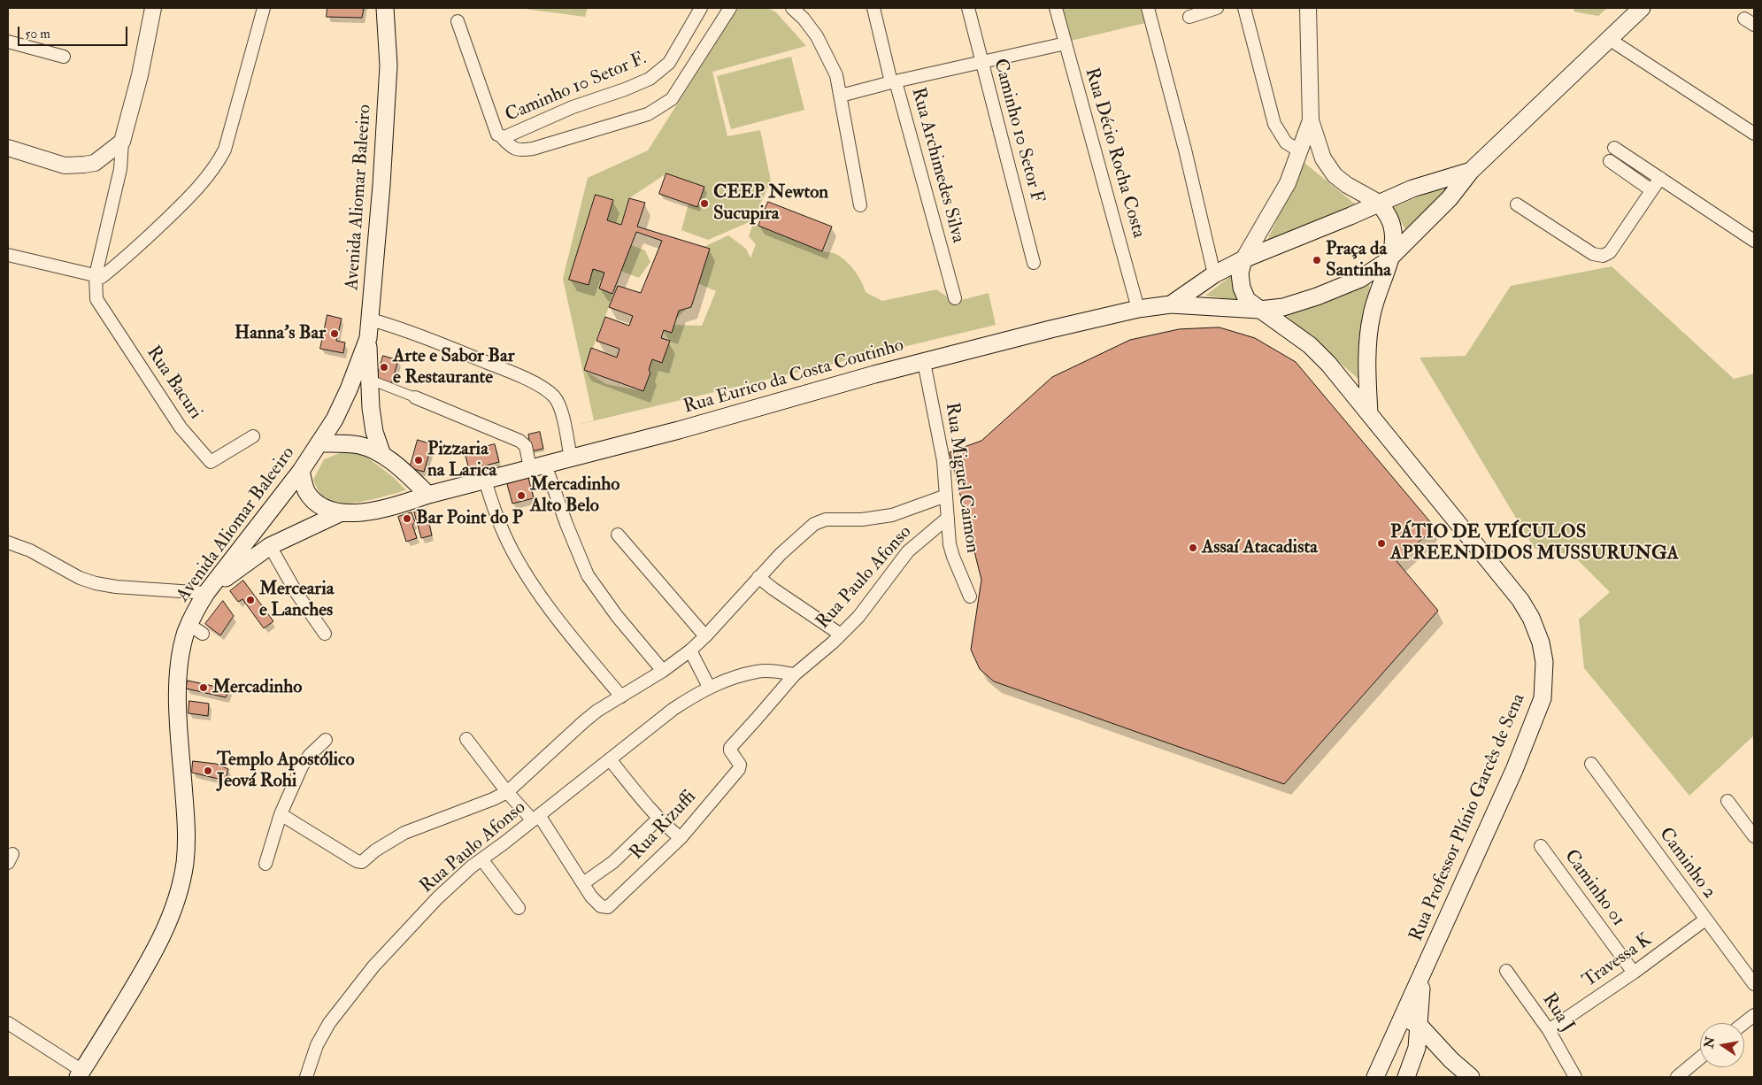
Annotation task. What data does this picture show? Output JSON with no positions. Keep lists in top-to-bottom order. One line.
{"streets":{"main road":["Avenida Aliomar Baleeiro","Rua Eurico da Costa Coutinho","Rua Professor Plínio Garcês de Sena"],"street":["Caminho 10 Setor F.","Caminho 10 Setor F","Rua Décio Rocha Costa","Rua Archimedes Silva","Rua Bacuri","Rua Miguel Caimon","Rua Paulo Afonso","Rua Rizuffi","Caminho 2","Caminho 01","Travessa K","Rua J"]},"crossings":[["Caminho 10 Setor F","Rua Archimedes Silva"],["Rua Décio Rocha Costa","Rua Archimedes Silva"],["Rua Décio Rocha Costa","Rua Eurico da Costa Coutinho"],["Avenida Aliomar Baleeiro","Rua Eurico da Costa Coutinho"],["Rua Eurico da Costa Coutinho","Rua Miguel Caimon"],["Rua Eurico da Costa Coutinho","Rua Professor Plínio Garcês de Sena"],["Rua Miguel Caimon","Rua Paulo Afonso"],["Rua Paulo Afonso","Rua Rizuffi"],["Caminho 2","Travessa K"],["Caminho 01","Travessa K"],["Travessa K","Rua J"]],"places":["CEEP Newton Sucupira","Praça da Santinha","Hanna's Bar","Arte e Sabor Bar e Restaurante","Pizzaria na Larica","Mercadinho Alto Belo","Bar Point do P","PÁTIO DE VEÍCULOS APREENDIDOS MUSSURUNGA","Assaí Atacadista","Mercearia e Lanches","Mercadinho","Templo Apostólico Jeová Rohi"],"scale_bar":"50 m","north":"left"}
